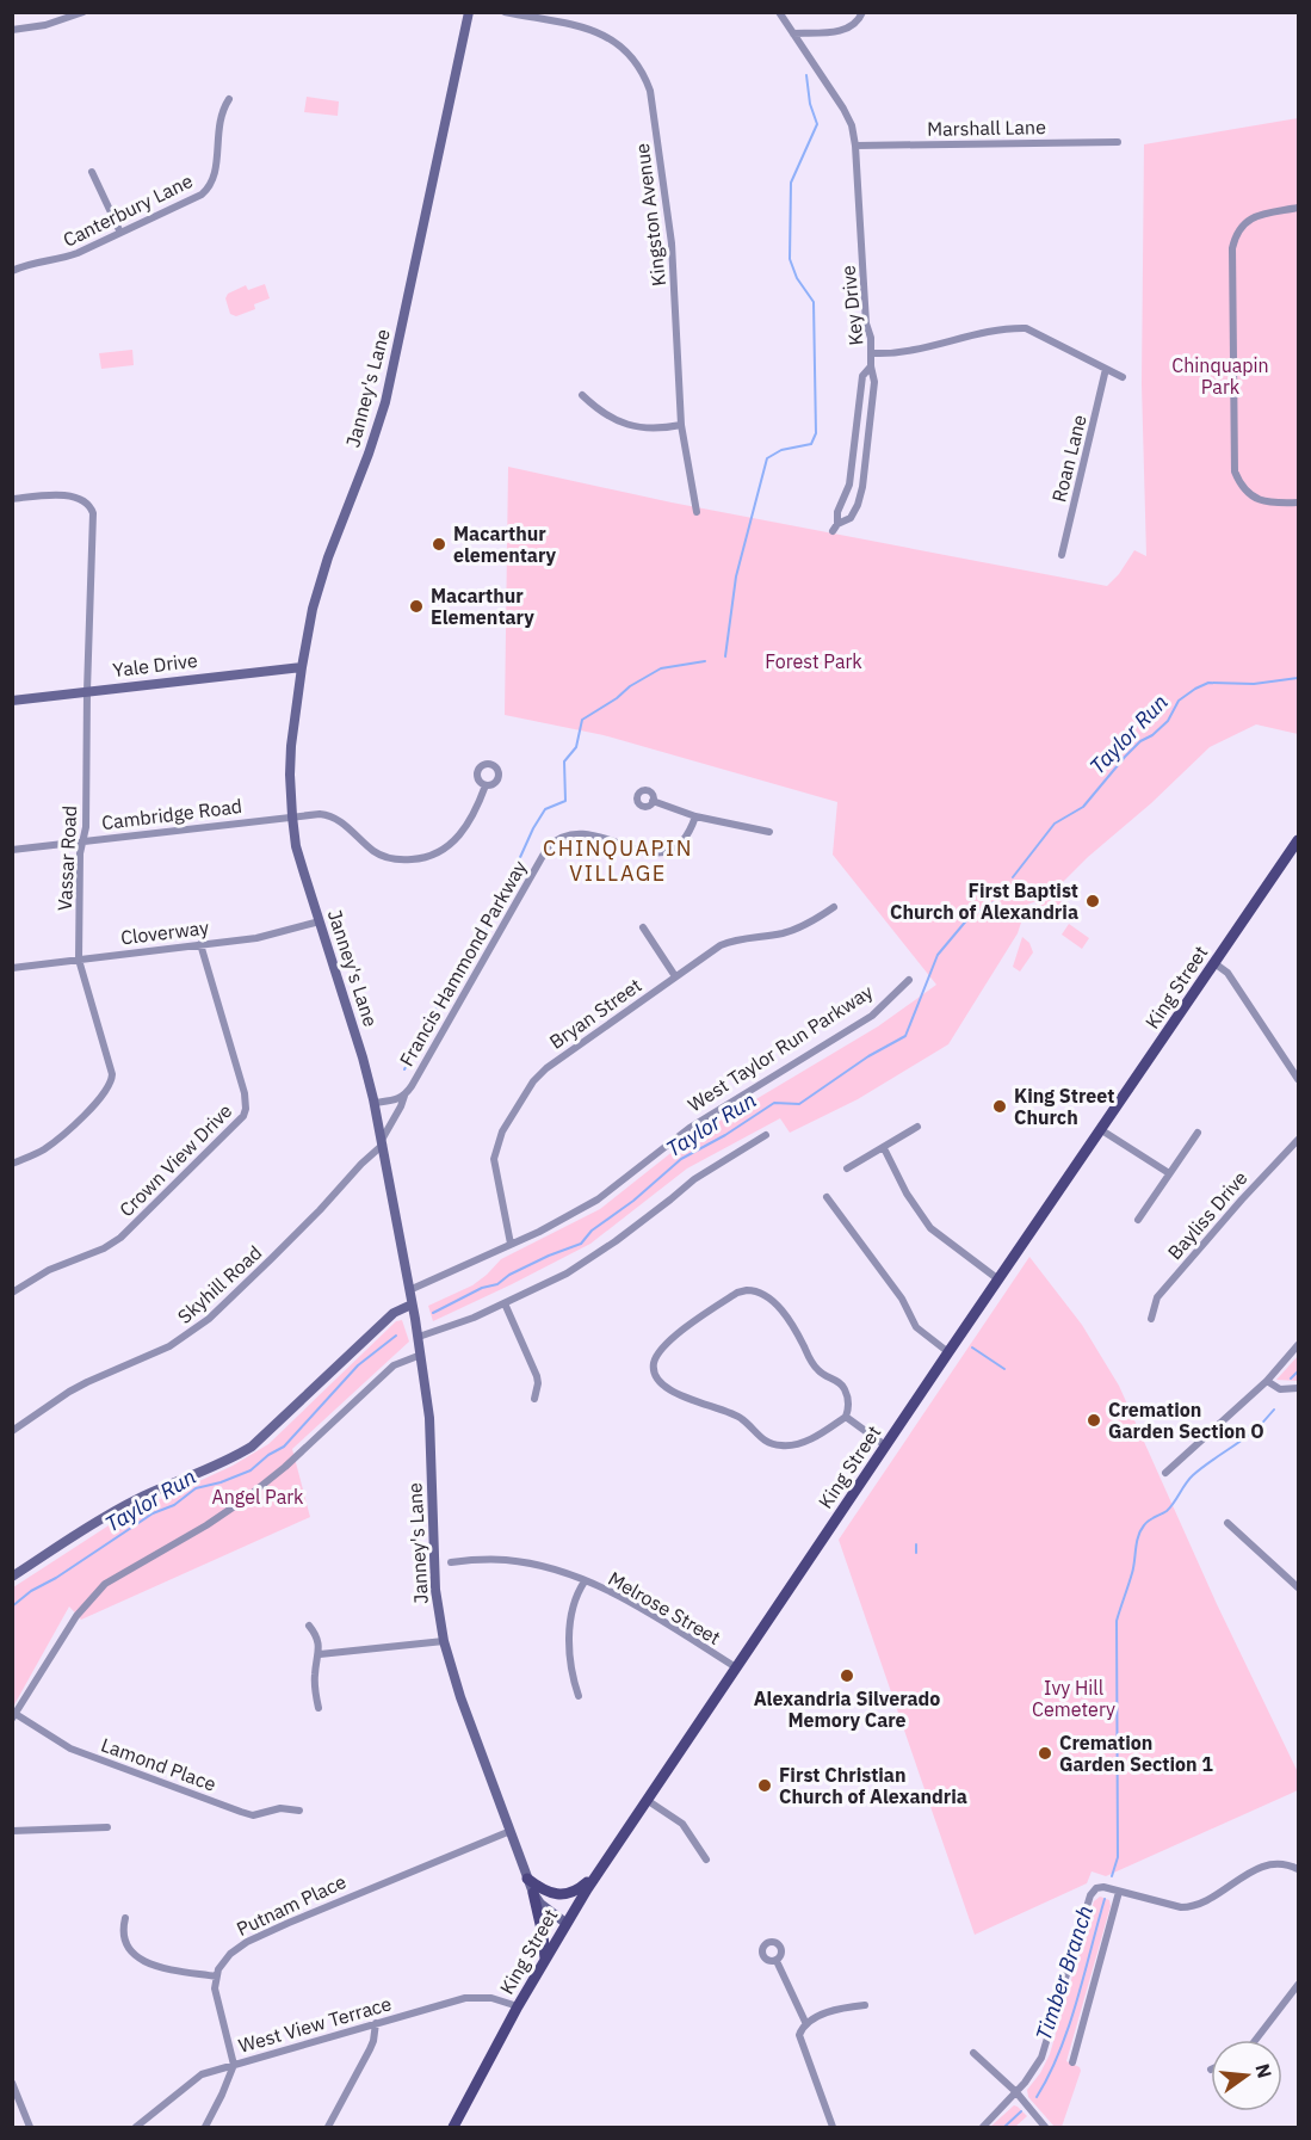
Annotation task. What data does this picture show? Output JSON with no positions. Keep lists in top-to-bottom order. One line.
{"streets":{"main road":["Janney's Lane","Yale Drive","King Street"],"street":["Marshall Lane","Canterbury Lane","Kingston Avenue","Key Drive","Roan Lane","Cambridge Road","Vassar Road","Cloverway","Francis Hammond Parkway","Bryan Street","West Taylor Run Parkway","Crown View Drive","Bayliss Drive","Skyhill Road","Melrose Street","Lamond Place","Putnam Place","West View Terrace"]},"crossings":[["Marshall Lane","Key Drive"],["Key Drive","Roan Lane"],["Janney's Lane","Yale Drive"],["Janney's Lane","Cambridge Road"],["Janney's Lane","Cloverway"],["Janney's Lane","Francis Hammond Parkway"],["Janney's Lane","King Street"],["Janney's Lane","West Taylor Run Parkway"],["Janney's Lane","Skyhill Road"],["Janney's Lane","Putnam Place"],["Yale Drive","Vassar Road"],["Cambridge Road","Vassar Road"],["Vassar Road","Cloverway"],["Cloverway","Crown View Drive"],["Francis Hammond Parkway","Skyhill Road"],["King Street","Melrose Street"],["King Street","West View Terrace"],["Bryan Street","West Taylor Run Parkway"]],"districts":["CHINQUAPIN VILLAGE"],"water":["Taylor Run","Timber Branch"],"parks":["Chinquapin Park","Forest Park","Angel Park","Ivy Hill Cemetery"],"places":["Macarthur elementary","Macarthur Elementary","First Baptist Church of Alexandria","King Street Church","Cremation Garden Section O","Alexandria Silverado Memory Care","Cremation Garden Section 1","First Christian Church of Alexandria"],"north":"right"}
